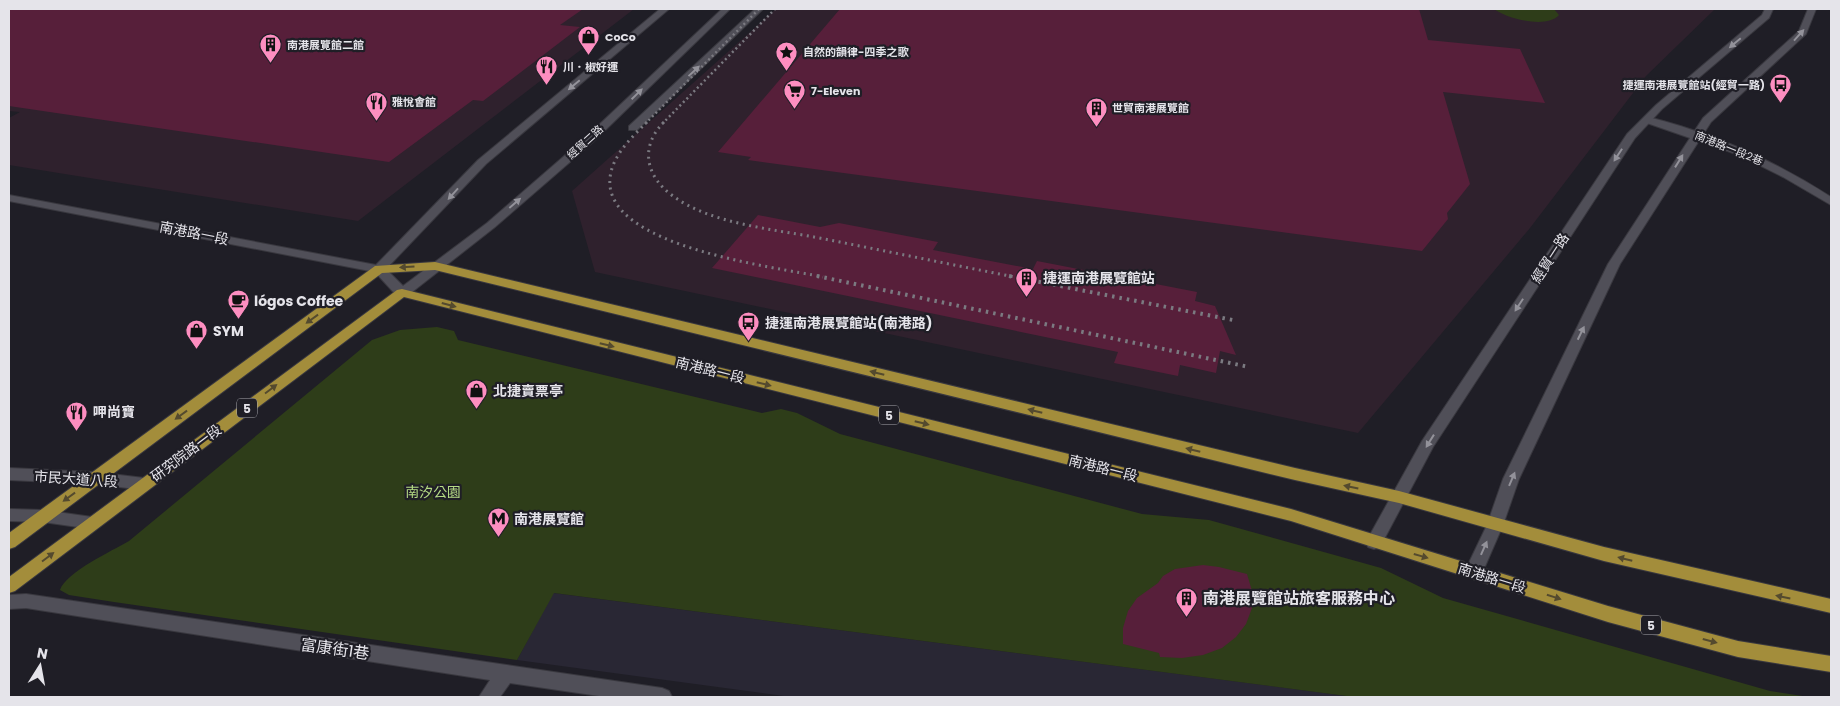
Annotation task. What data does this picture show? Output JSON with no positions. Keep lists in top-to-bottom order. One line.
{"streets":{"main road":["南港路一段","5","研究院路一段"],"street":["經貿二路","南港路一段2巷","經貿一路","市民大道八段","富康街1巷"]},"crossings":[["經貿二路","南港路一段"],["經貿二路","研究院路一段"],["南港路一段2巷","經貿一路"],["南港路一段","經貿一路"],["南港路一段","5"],["南港路一段","研究院路一段"],["5","市民大道八段"],["研究院路一段","市民大道八段"]],"one_way":["研究院路一段"],"parks":["南汐公園"],"places":{"shop":["CoCo","SYM","北捷賣票亭"],"building":["南港展覽館二館","世貿南港展覽館","捷運南港展覽館站","南港展覽館站旅客服務中心"],"place":["自然的韻律-四季之歌"],"restaurant":["川．椒好運","雅悅會館","呷尚寶"],"bus stop":["捷運南港展覽館站(經貿一路)","捷運南港展覽館站(南港路)"],"supermarket":["7-Eleven"],"cafe":["lógos Coffee"],"metro station":["南港展覽館"]},"north":"top"}
